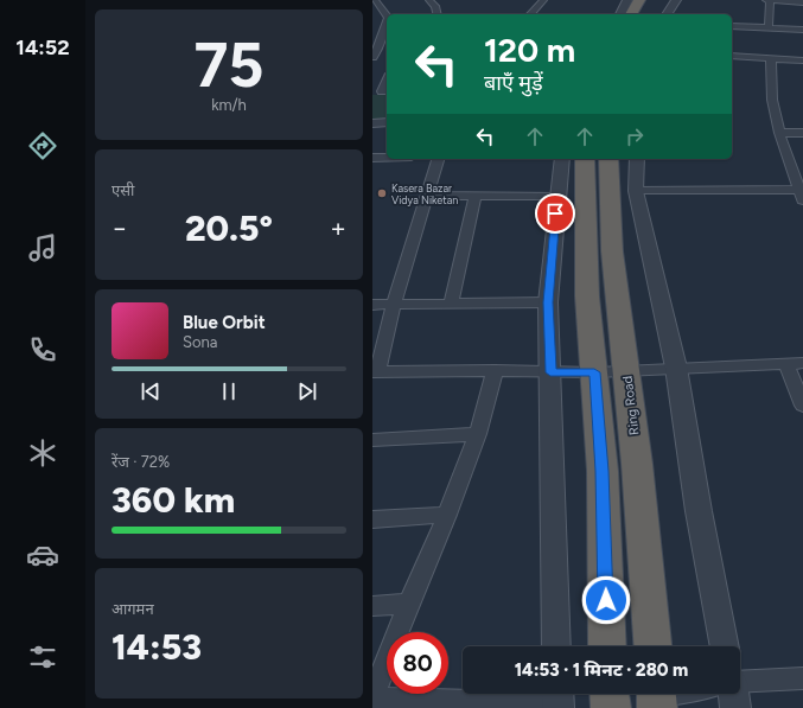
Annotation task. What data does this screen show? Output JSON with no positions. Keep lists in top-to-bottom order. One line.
{"streets":{"highway":["Ring Road"]},"places":["Kasera Bazar Vidya Niketan"],"page":{"tabs":"14:52","tile":[["75","km/h"],"एसी",["रेंज · 72%","360 km"],["आगमन","14:53"]],"turn":["120 m","बाएँ मुड़ें"],"heat":["−","20.5°","+"],"song":["Blue Orbit","Sona"],"limit":"80","trip":"14:53 · 1 मिनट · 280 m"}}
